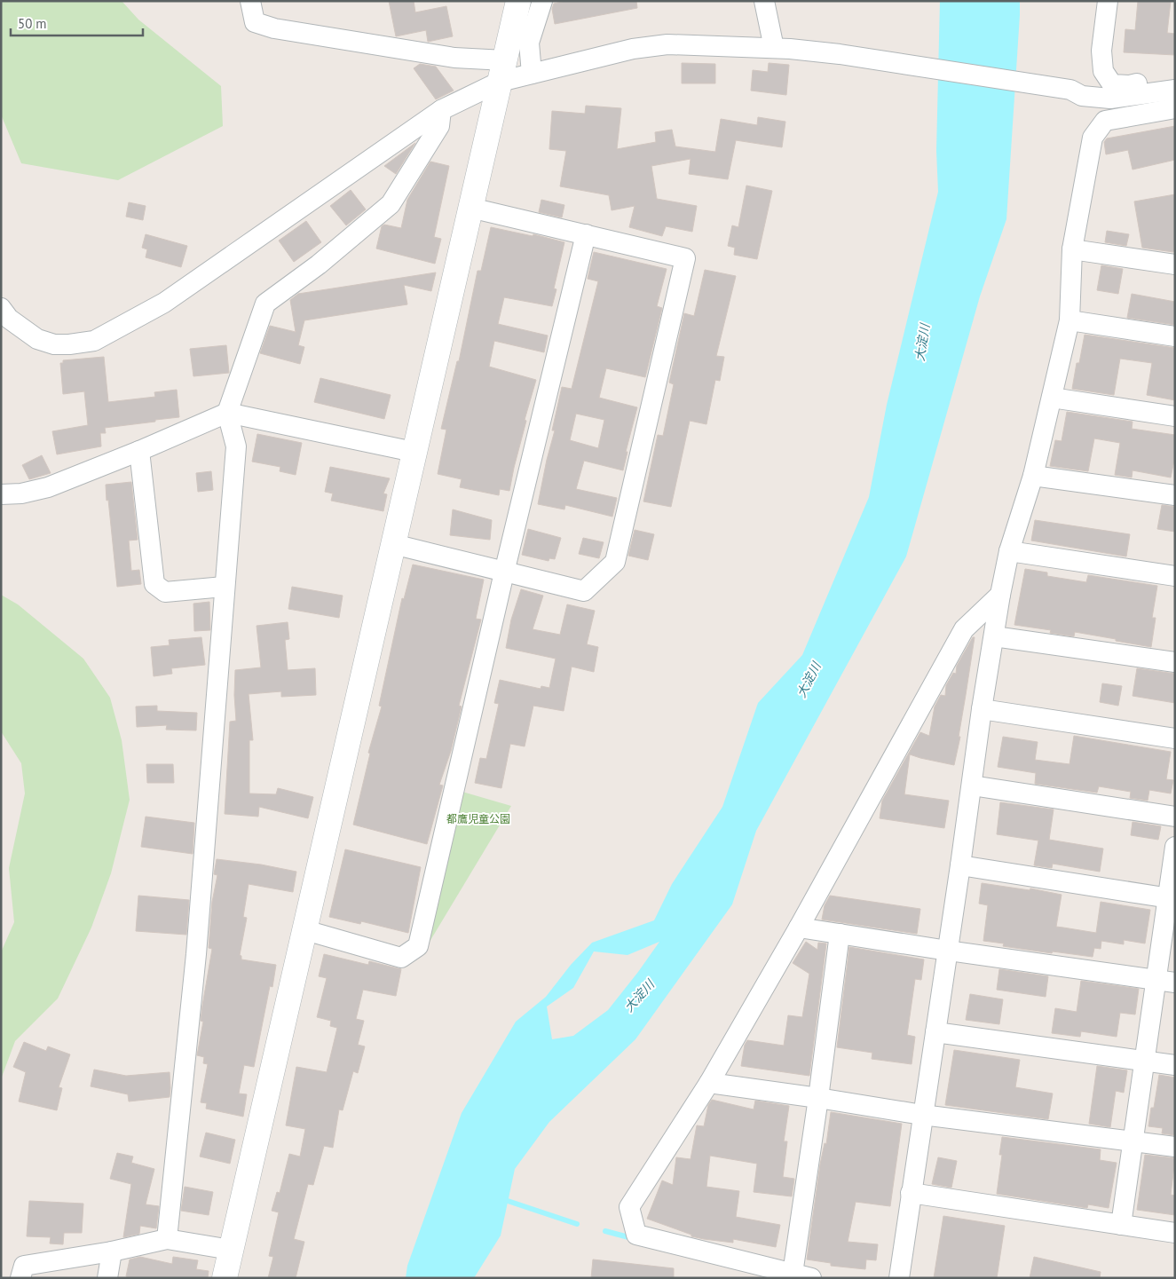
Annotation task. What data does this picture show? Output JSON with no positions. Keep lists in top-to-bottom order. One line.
{"water":["大淀川"],"parks":["都鷹児童公園"],"scale_bar":"50 m"}
